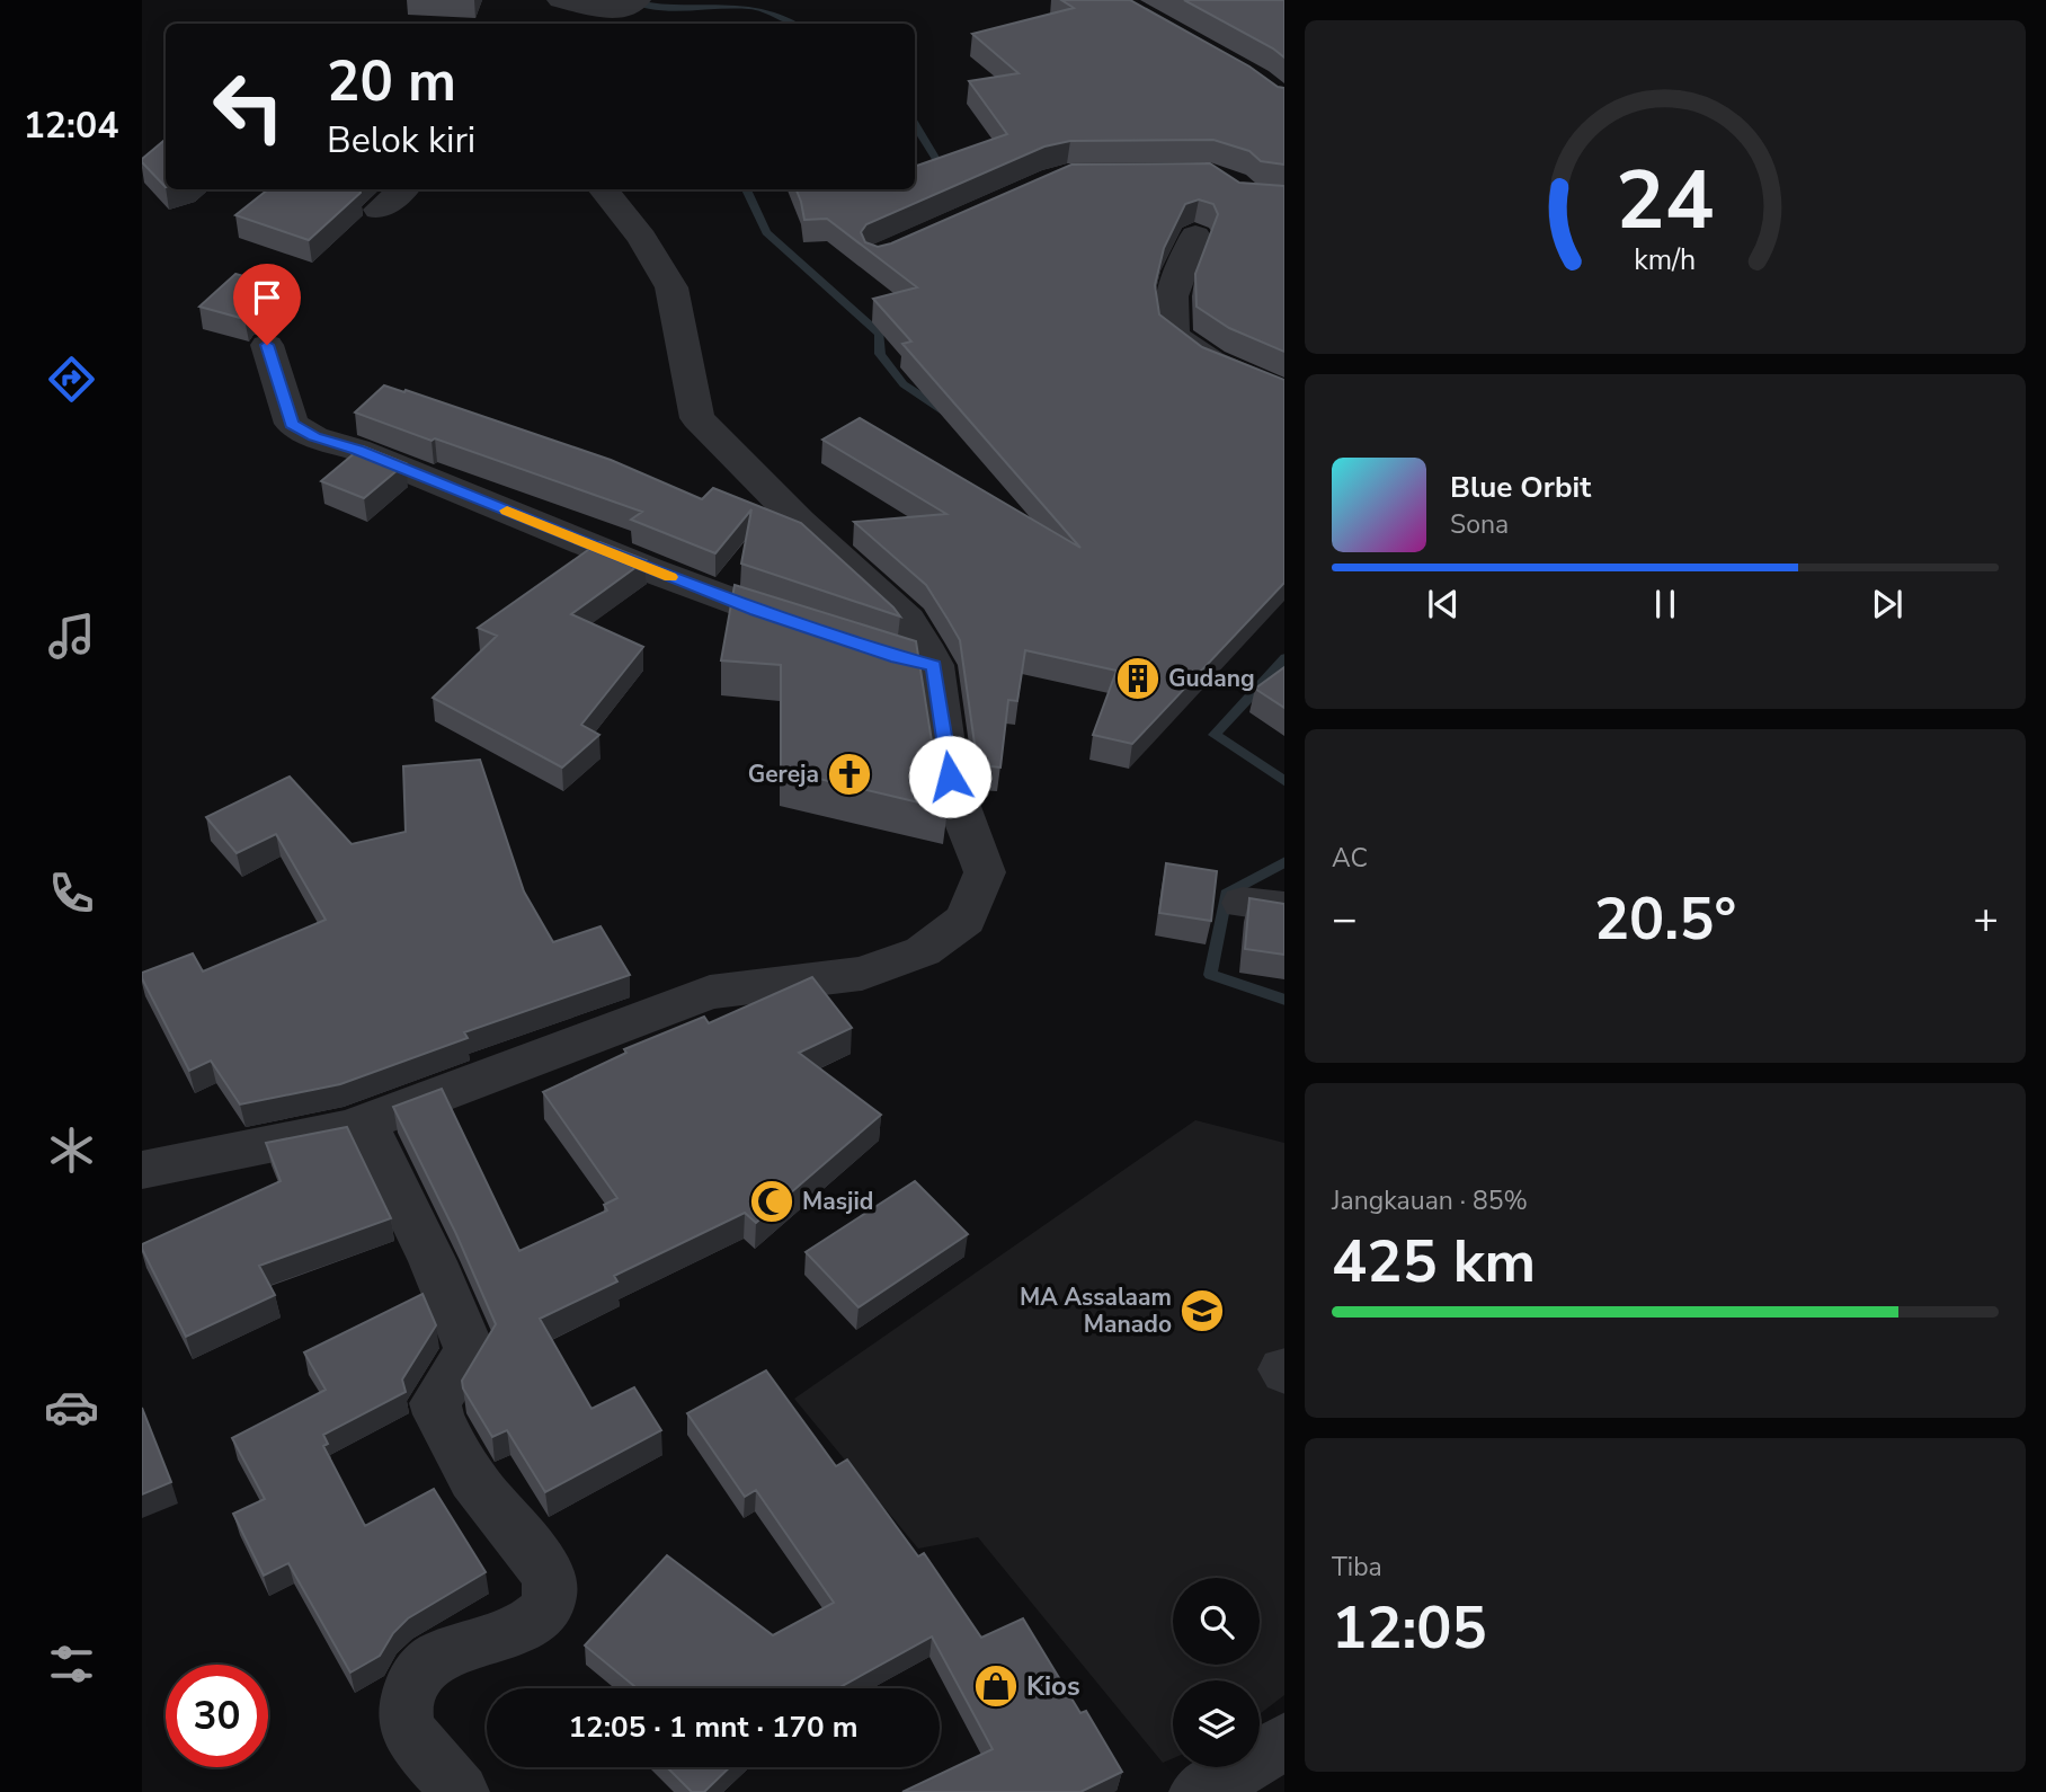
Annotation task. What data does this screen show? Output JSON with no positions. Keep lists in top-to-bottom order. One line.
{"places":{"building":["Gudang"],"church":["Gereja"],"mosque":["Masjid"],"school or university":["MA Assalaam Manado"],"shop":["Kios"]},"page":{"tabs":"12:04","turn":["20 m","Belok kiri"],"song":["Blue Orbit","Sona"],"tile":["AC",["Jangkauan · 85%","425 km"],["Tiba","12:05"]],"heat":["−","20.5°","+"],"limit":"30","trip":"12:05 · 1 mnt · 170 m","gauge":["24","km/h"]}}
